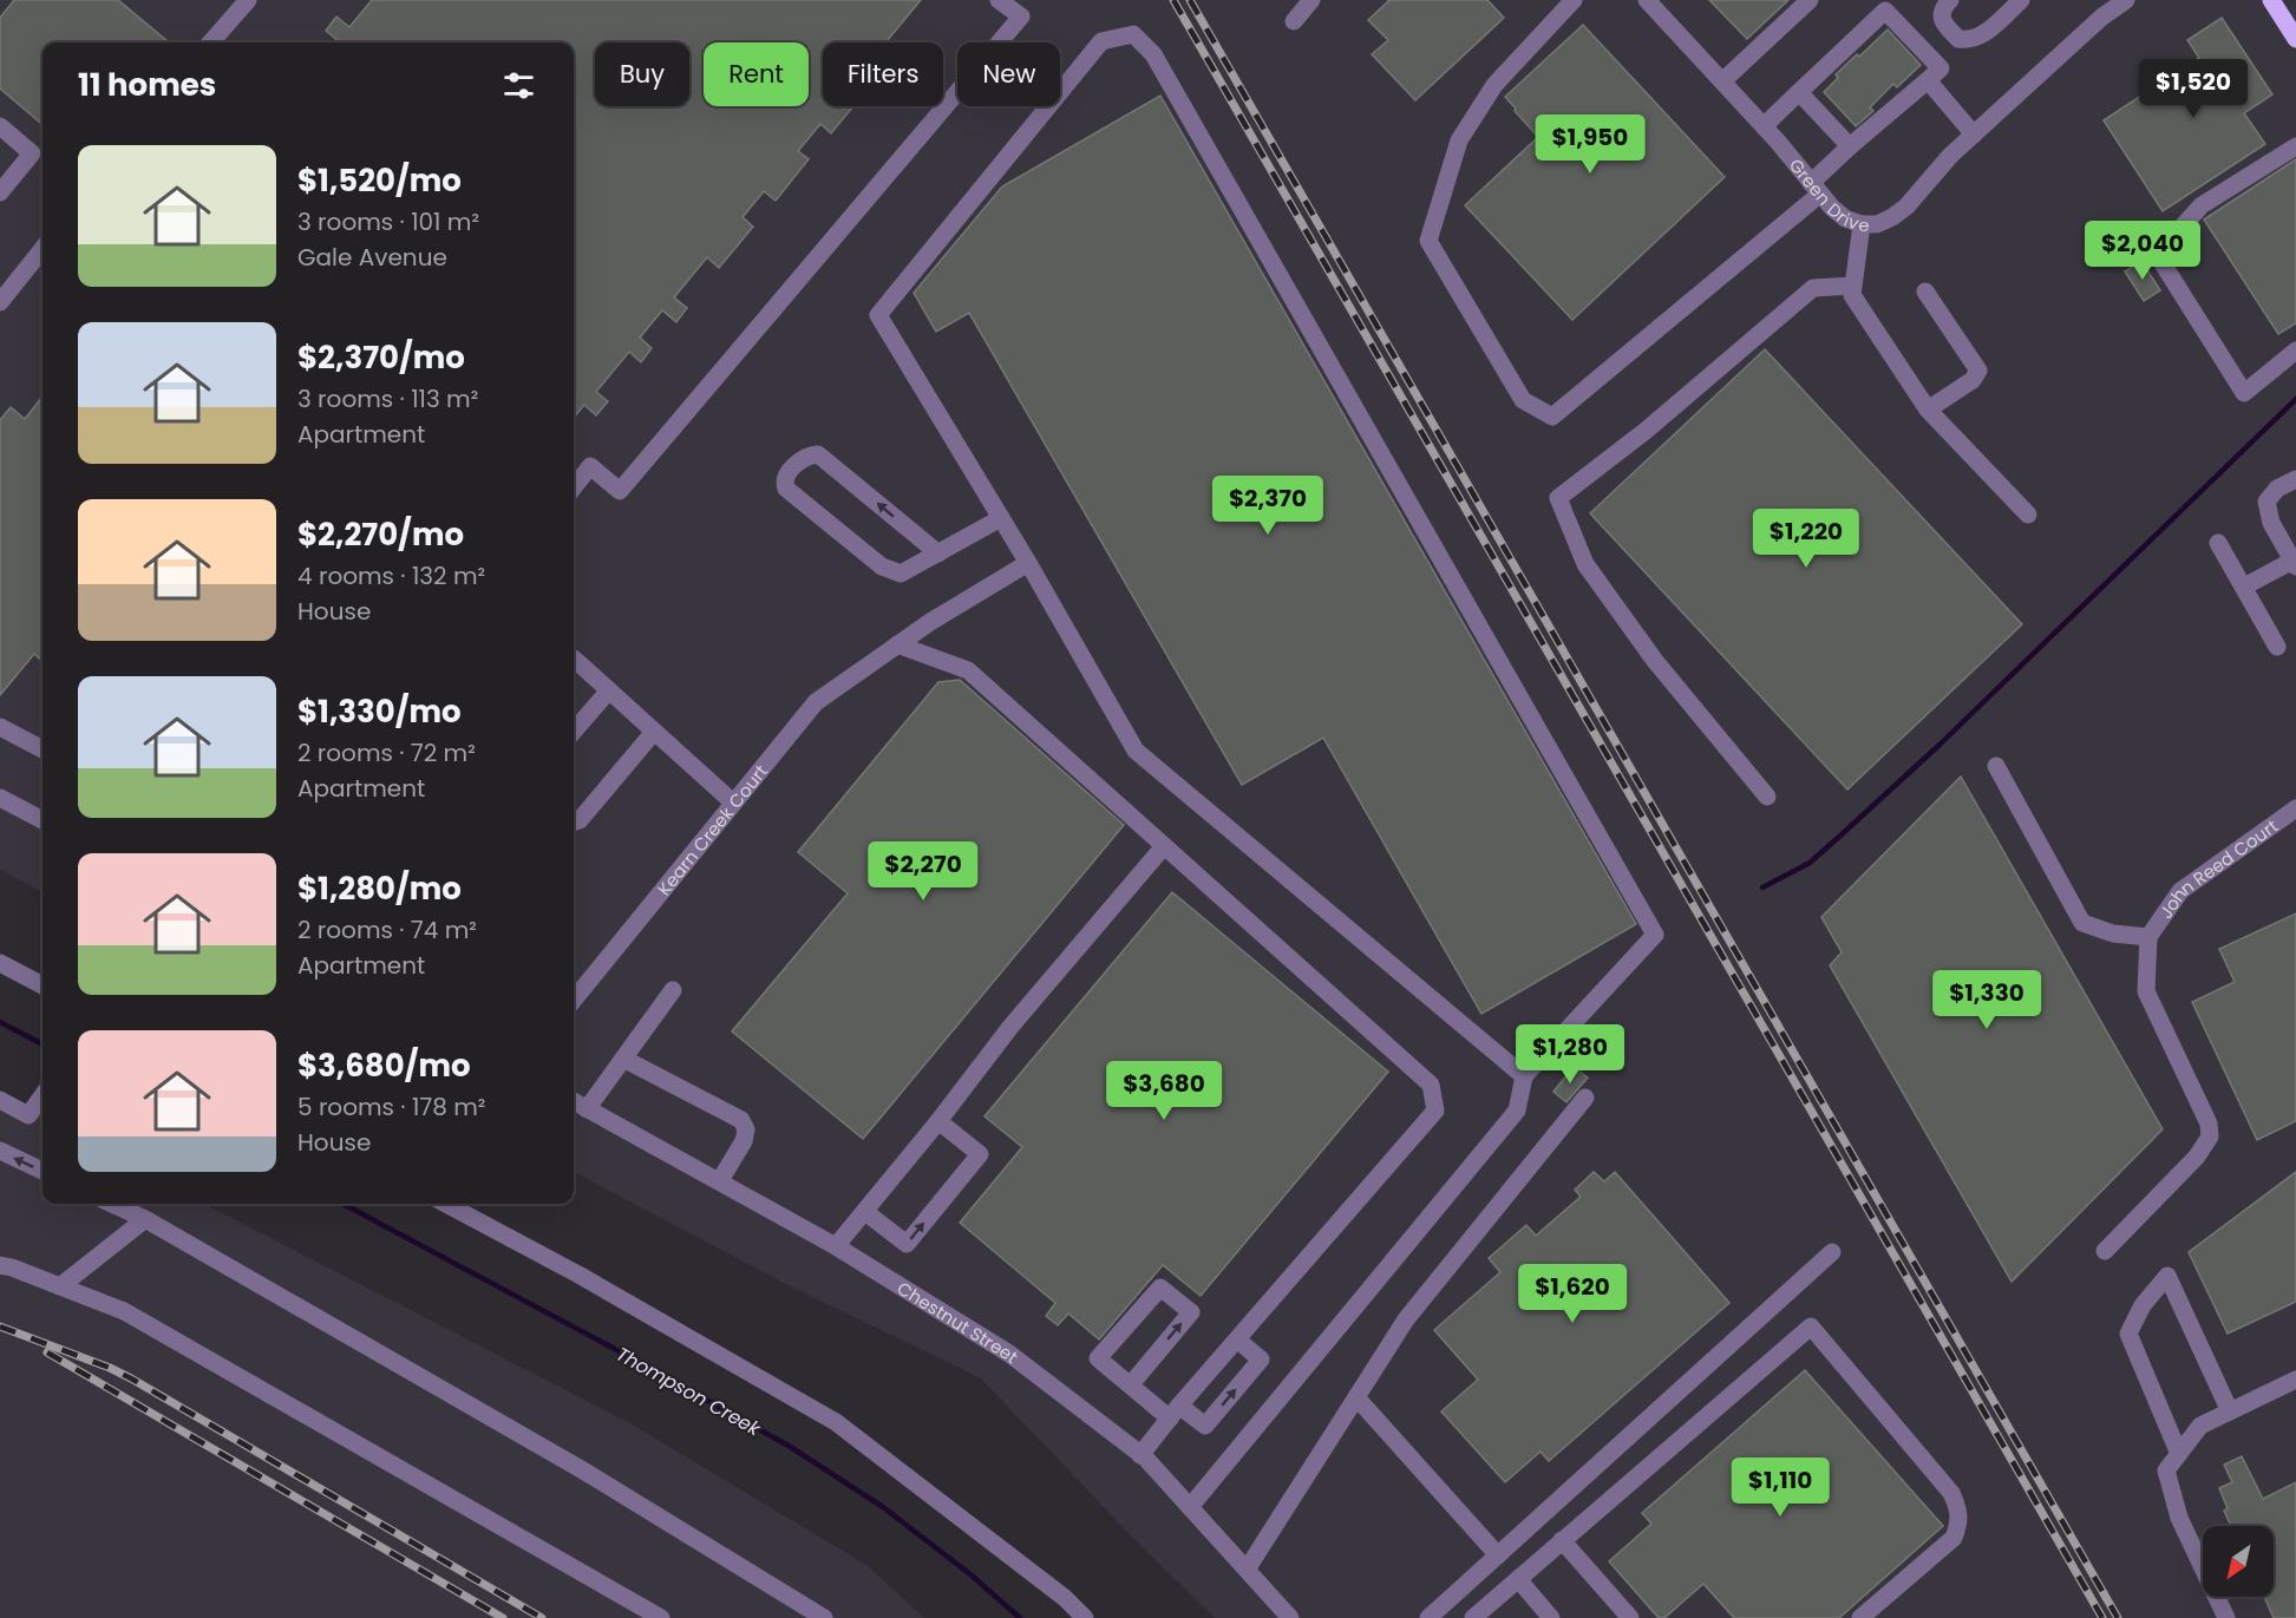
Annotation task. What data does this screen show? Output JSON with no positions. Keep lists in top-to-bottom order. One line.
{"streets":{"street":["Green Drive","Kearn Creek Court","John Reed Court","Chestnut Street"]},"water":["Thompson Creek"],"north":"bottom left","page":{"chip":["Buy","Rent","Filters","New"],"heading":"11 homes","price":["$1,520","$1,950","$2,040","$2,370","$1,220","$2,270","$1,330","$1,280","$3,680","$1,620","$1,110"],"list":[{"name":"$1,520/mo","note":"3 rooms · 101 m² · Gale Avenue"},{"name":"$2,370/mo","note":"3 rooms · 113 m² · Apartment"},{"name":"$2,270/mo","note":"4 rooms · 132 m² · House"},{"name":"$1,330/mo","note":"2 rooms · 72 m² · Apartment"},{"name":"$1,280/mo","note":"2 rooms · 74 m² · Apartment"},{"name":"$3,680/mo","note":"5 rooms · 178 m² · House"}]}}
